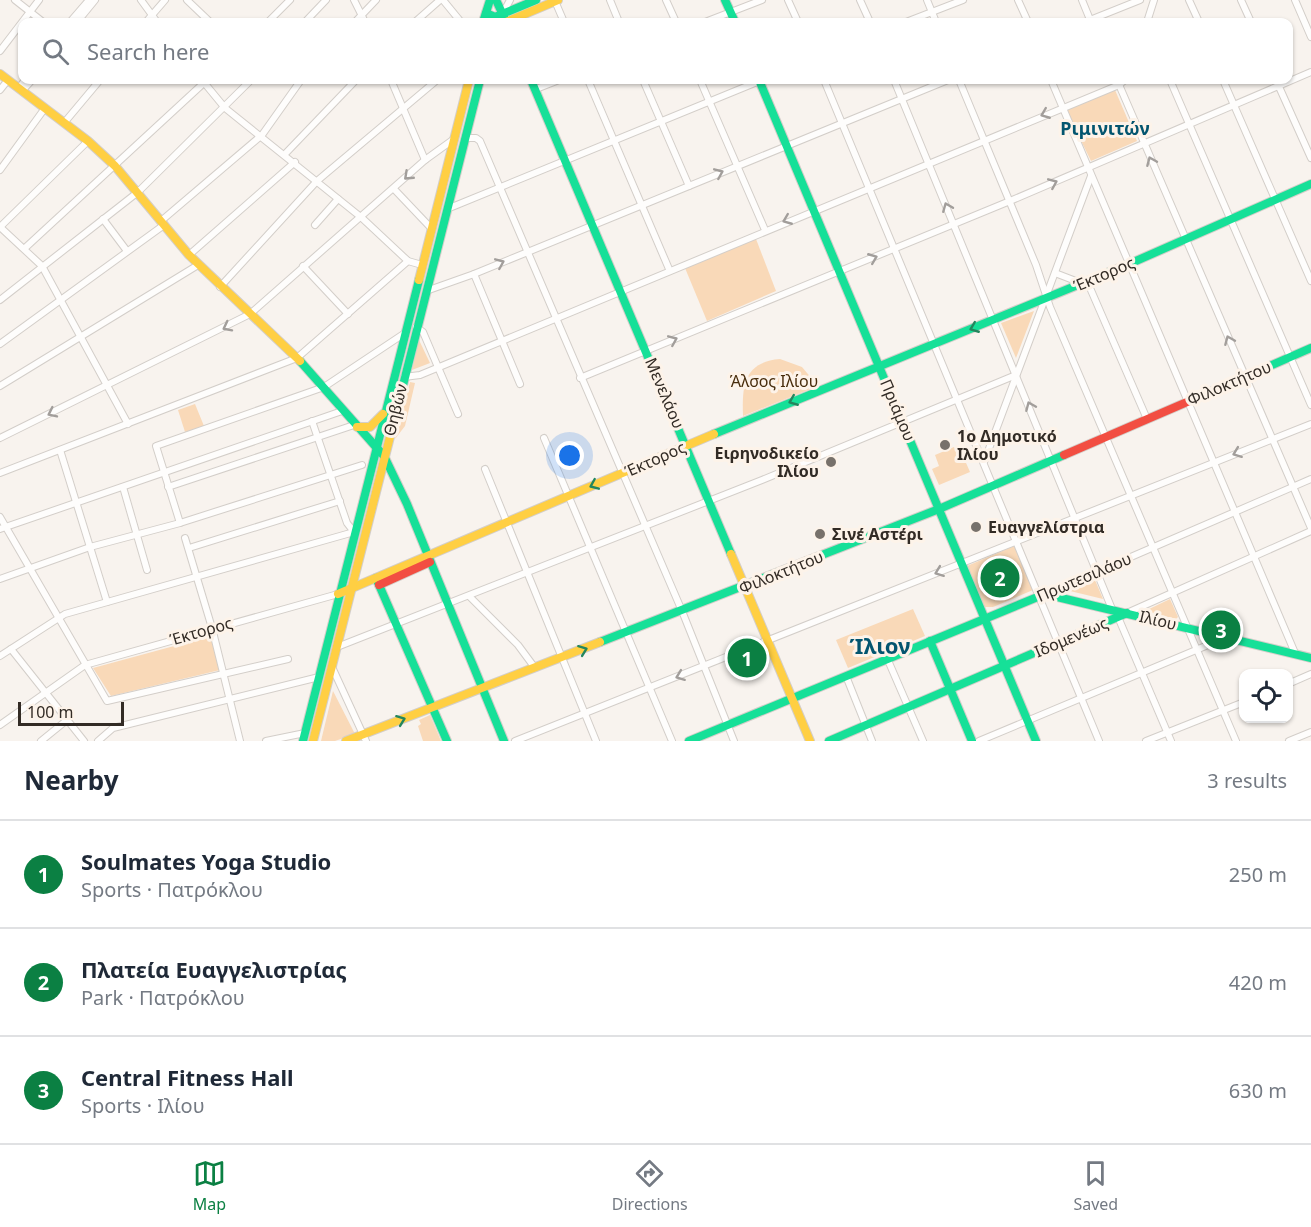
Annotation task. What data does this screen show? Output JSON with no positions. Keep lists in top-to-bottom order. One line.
{"streets":{"street":["Έκτορος","Φιλοκτήτου","Μενελάου","Θηβών","Πριάμου","Πρωτεσιλάου","Ιλίου","Ιδομενέως"]},"crossings":[["Έκτορος","Μενελάου"],["Έκτορος","Θηβών"],["Έκτορος","Πριάμου"],["Φιλοκτήτου","Μενελάου"],["Φιλοκτήτου","Πριάμου"],["Μενελάου","Πρωτεσιλάου"],["Πριάμου","Πρωτεσιλάου"],["Πριάμου","Ιδομενέως"],["Πρωτεσιλάου","Ιλίου"],["Ιλίου","Ιδομενέως"]],"districts":["Ριμινιτών","Ίλιον"],"parks":["Άλσος Ιλίου"],"places":["1ο Δημοτικό Ιλίου","Ειρηνοδικείο Ιλίου","Ευαγγελίστρια","Σινέ Αστέρι"],"scale_bar":"100 m","page":{"search":"Search here","pins":["2","3","1"],"scale":"100 m","heading":["Nearby","3 results"],"list":[{"mark":"1","name":"Soulmates Yoga Studio","note":"Sports · Πατρόκλου","value":"250 m"},{"mark":"2","name":"Πλατεία Ευαγγελιστρίας","note":"Park · Πατρόκλου","value":"420 m"},{"mark":"3","name":"Central Fitness Hall","note":"Sports · Ιλίου","value":"630 m"}],"nav":["Map","Directions","Saved"]}}
